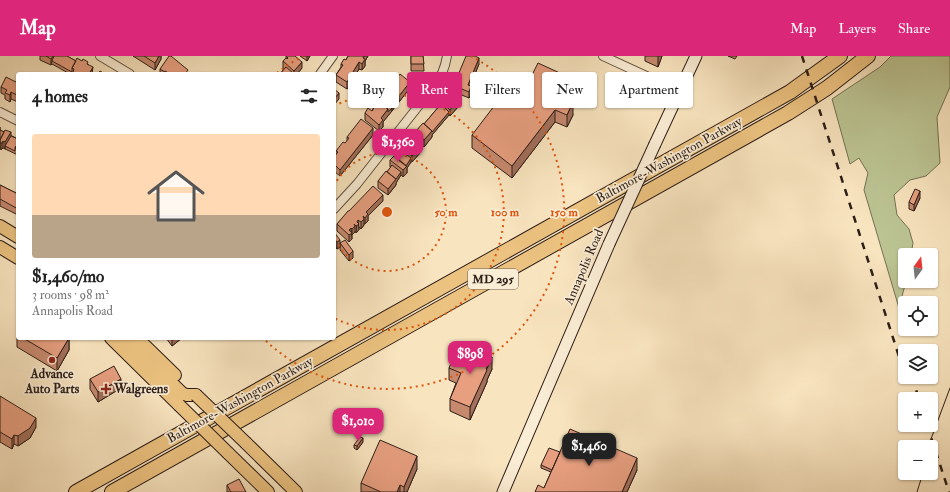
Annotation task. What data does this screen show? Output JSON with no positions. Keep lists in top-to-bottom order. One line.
{"streets":{"highway":["Baltimore-Washington Parkway","MD 295"],"main road":["Annapolis Road"]},"places":{"other":["Advance Auto Parts"],"health":["Walgreens"]},"north":"top","page":{"header":"Map","nav":["Map","Layers","Share"],"chip":["Buy","Rent","Filters","New","Apartment"],"heading":"4 homes","list":[{"name":"$1,460/mo","note":"3 rooms · 98 m² · Annapolis Road"}],"price":["$1,360","$898","$1,010","$1,460"],"map_buttons":["+","−"]},"rings":["50 m","100 m","150 m"]}
